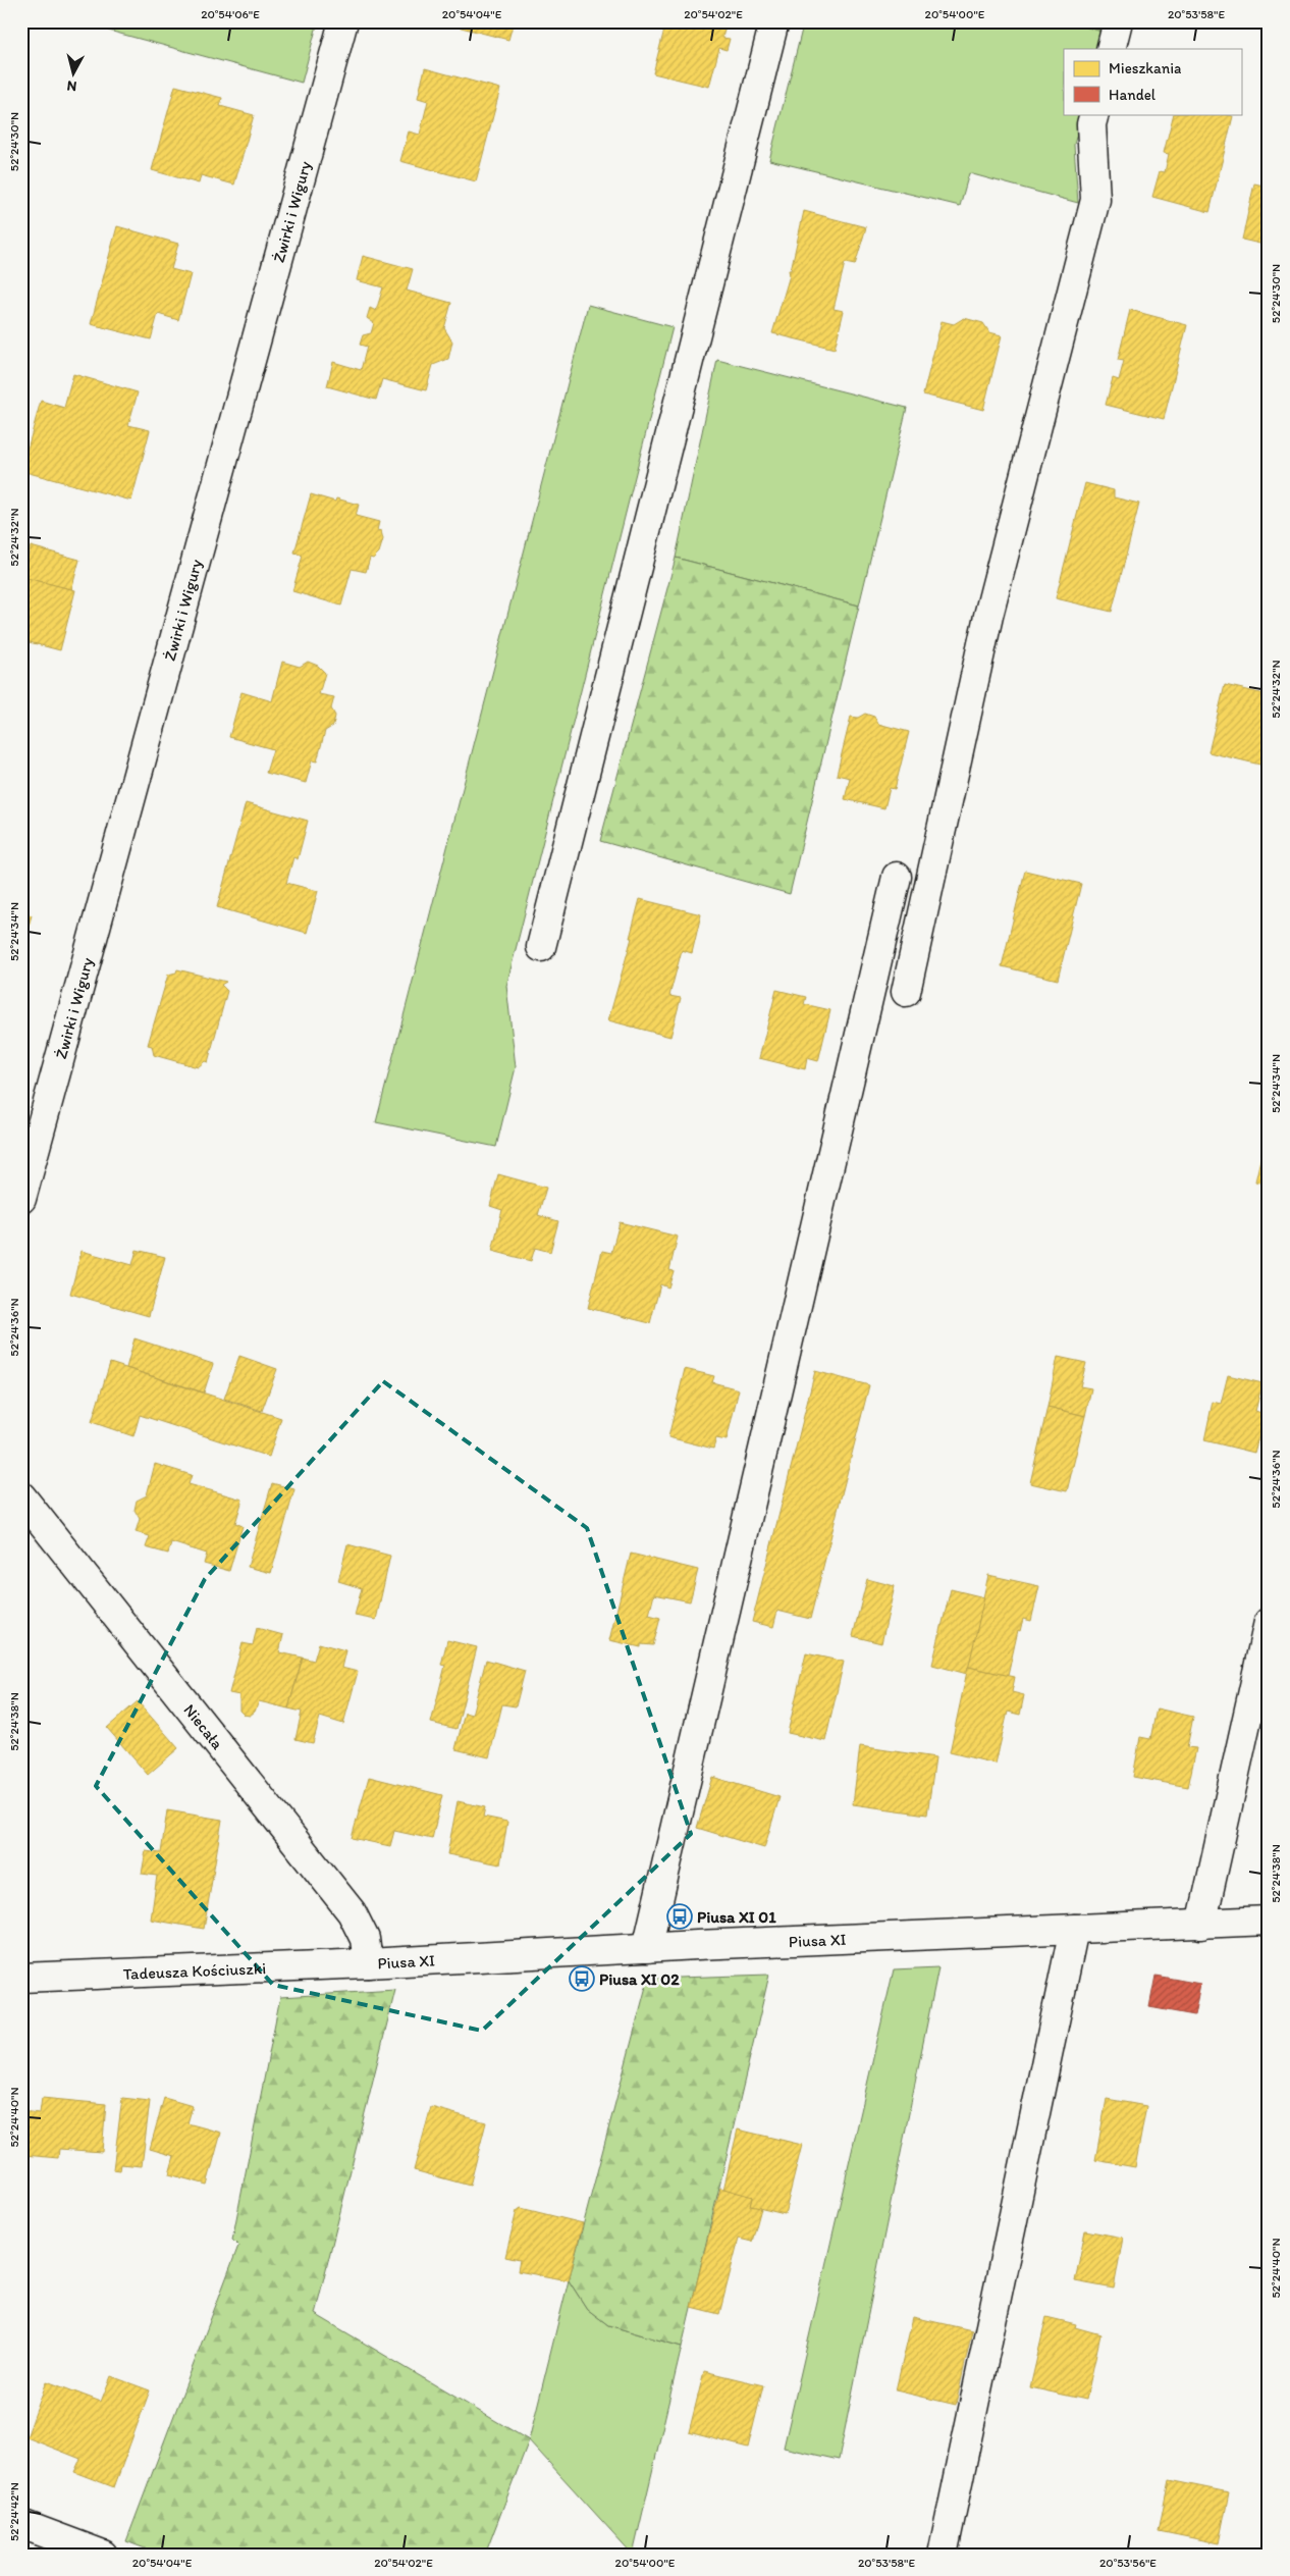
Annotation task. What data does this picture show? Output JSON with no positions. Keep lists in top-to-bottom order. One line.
{"streets":{"street":["Żwirki i Wigury","Niecała","Piusa XI","Tadeusza Kościuszki"]},"crossings":[["Niecała","Piusa XI"],["Niecała","Tadeusza Kościuszki"],["Piusa XI","Tadeusza Kościuszki"]],"places":{"bus stop":["Piusa XI 01","Piusa XI 02"]},"legend":["Mieszkania","Handel"],"north":"bottom","coordinates":["20°54'06\"E","20°54'04\"E","20°54'02\"E","20°54'00\"E","20°53'58\"E","52°24'30\"N","52°24'32\"N","52°24'34\"N","52°24'36\"N","52°24'38\"N","52°24'40\"N","52°24'42\"N","20°53'56\"E"]}
